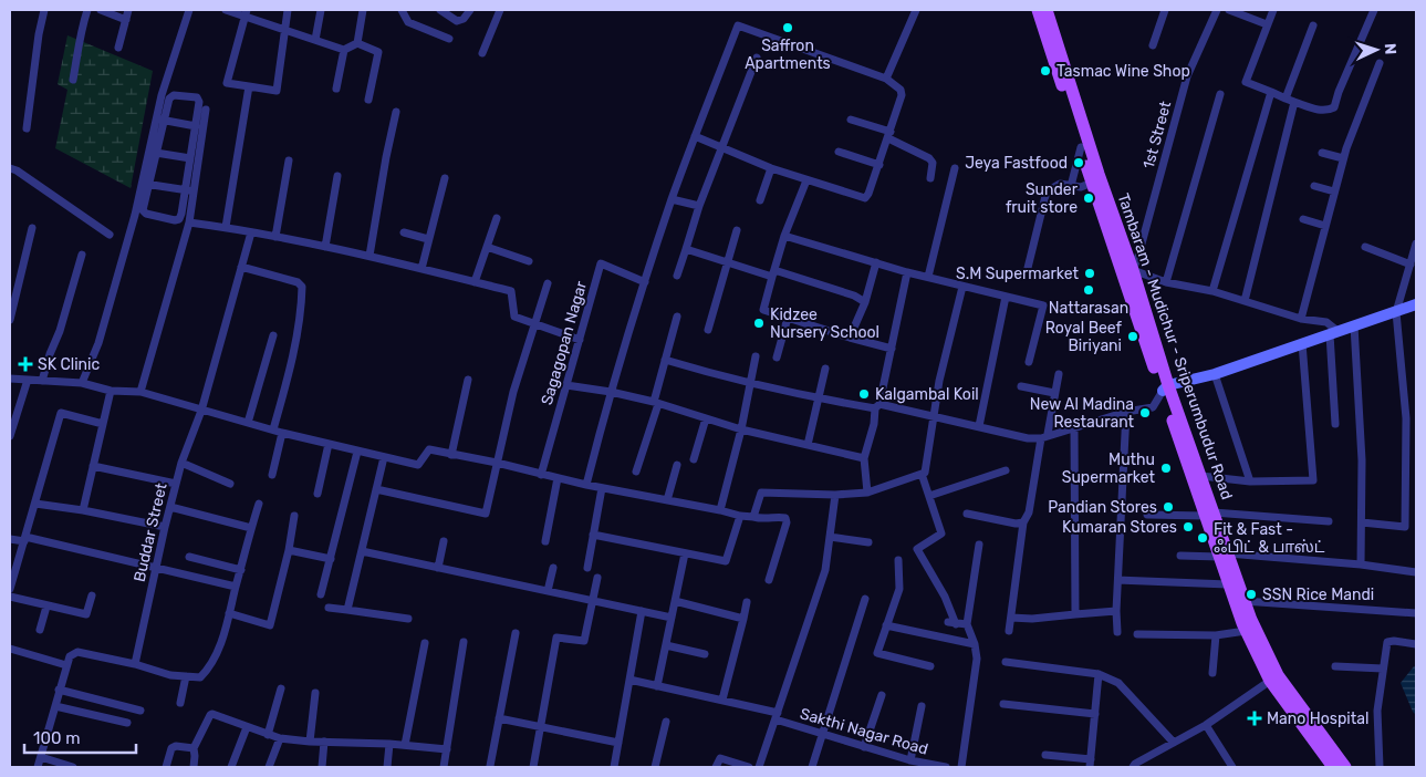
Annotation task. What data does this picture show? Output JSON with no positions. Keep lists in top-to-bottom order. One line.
{"streets":{"main road":["Tambaram - Mudichur - Sriperumbudur Road"],"street":["1st Street","Sagagopan Nagar","Buddar Street","Sakthi Nagar Road"]},"crossings":[["1st Street","Tambaram - Mudichur - Sriperumbudur Road"]],"places":{"other":["Saffron Apartments","Tasmac Wine Shop","Jeya Fastfood","Sunder fruit store","S.M Supermarket","Nattarasan","Kidzee Nursery School","Royal Beef Biriyani","Kalgambal Koil","New Al Madina Restaurant","Muthu Supermarket","Pandian Stores","Kumaran Stores","Fit & Fast - ஃபிட் & பாஸ்ட்","SSN Rice Mandi"],"health":["SK Clinic","Mano Hospital"]},"scale_bar":"100 m","north":"right"}
